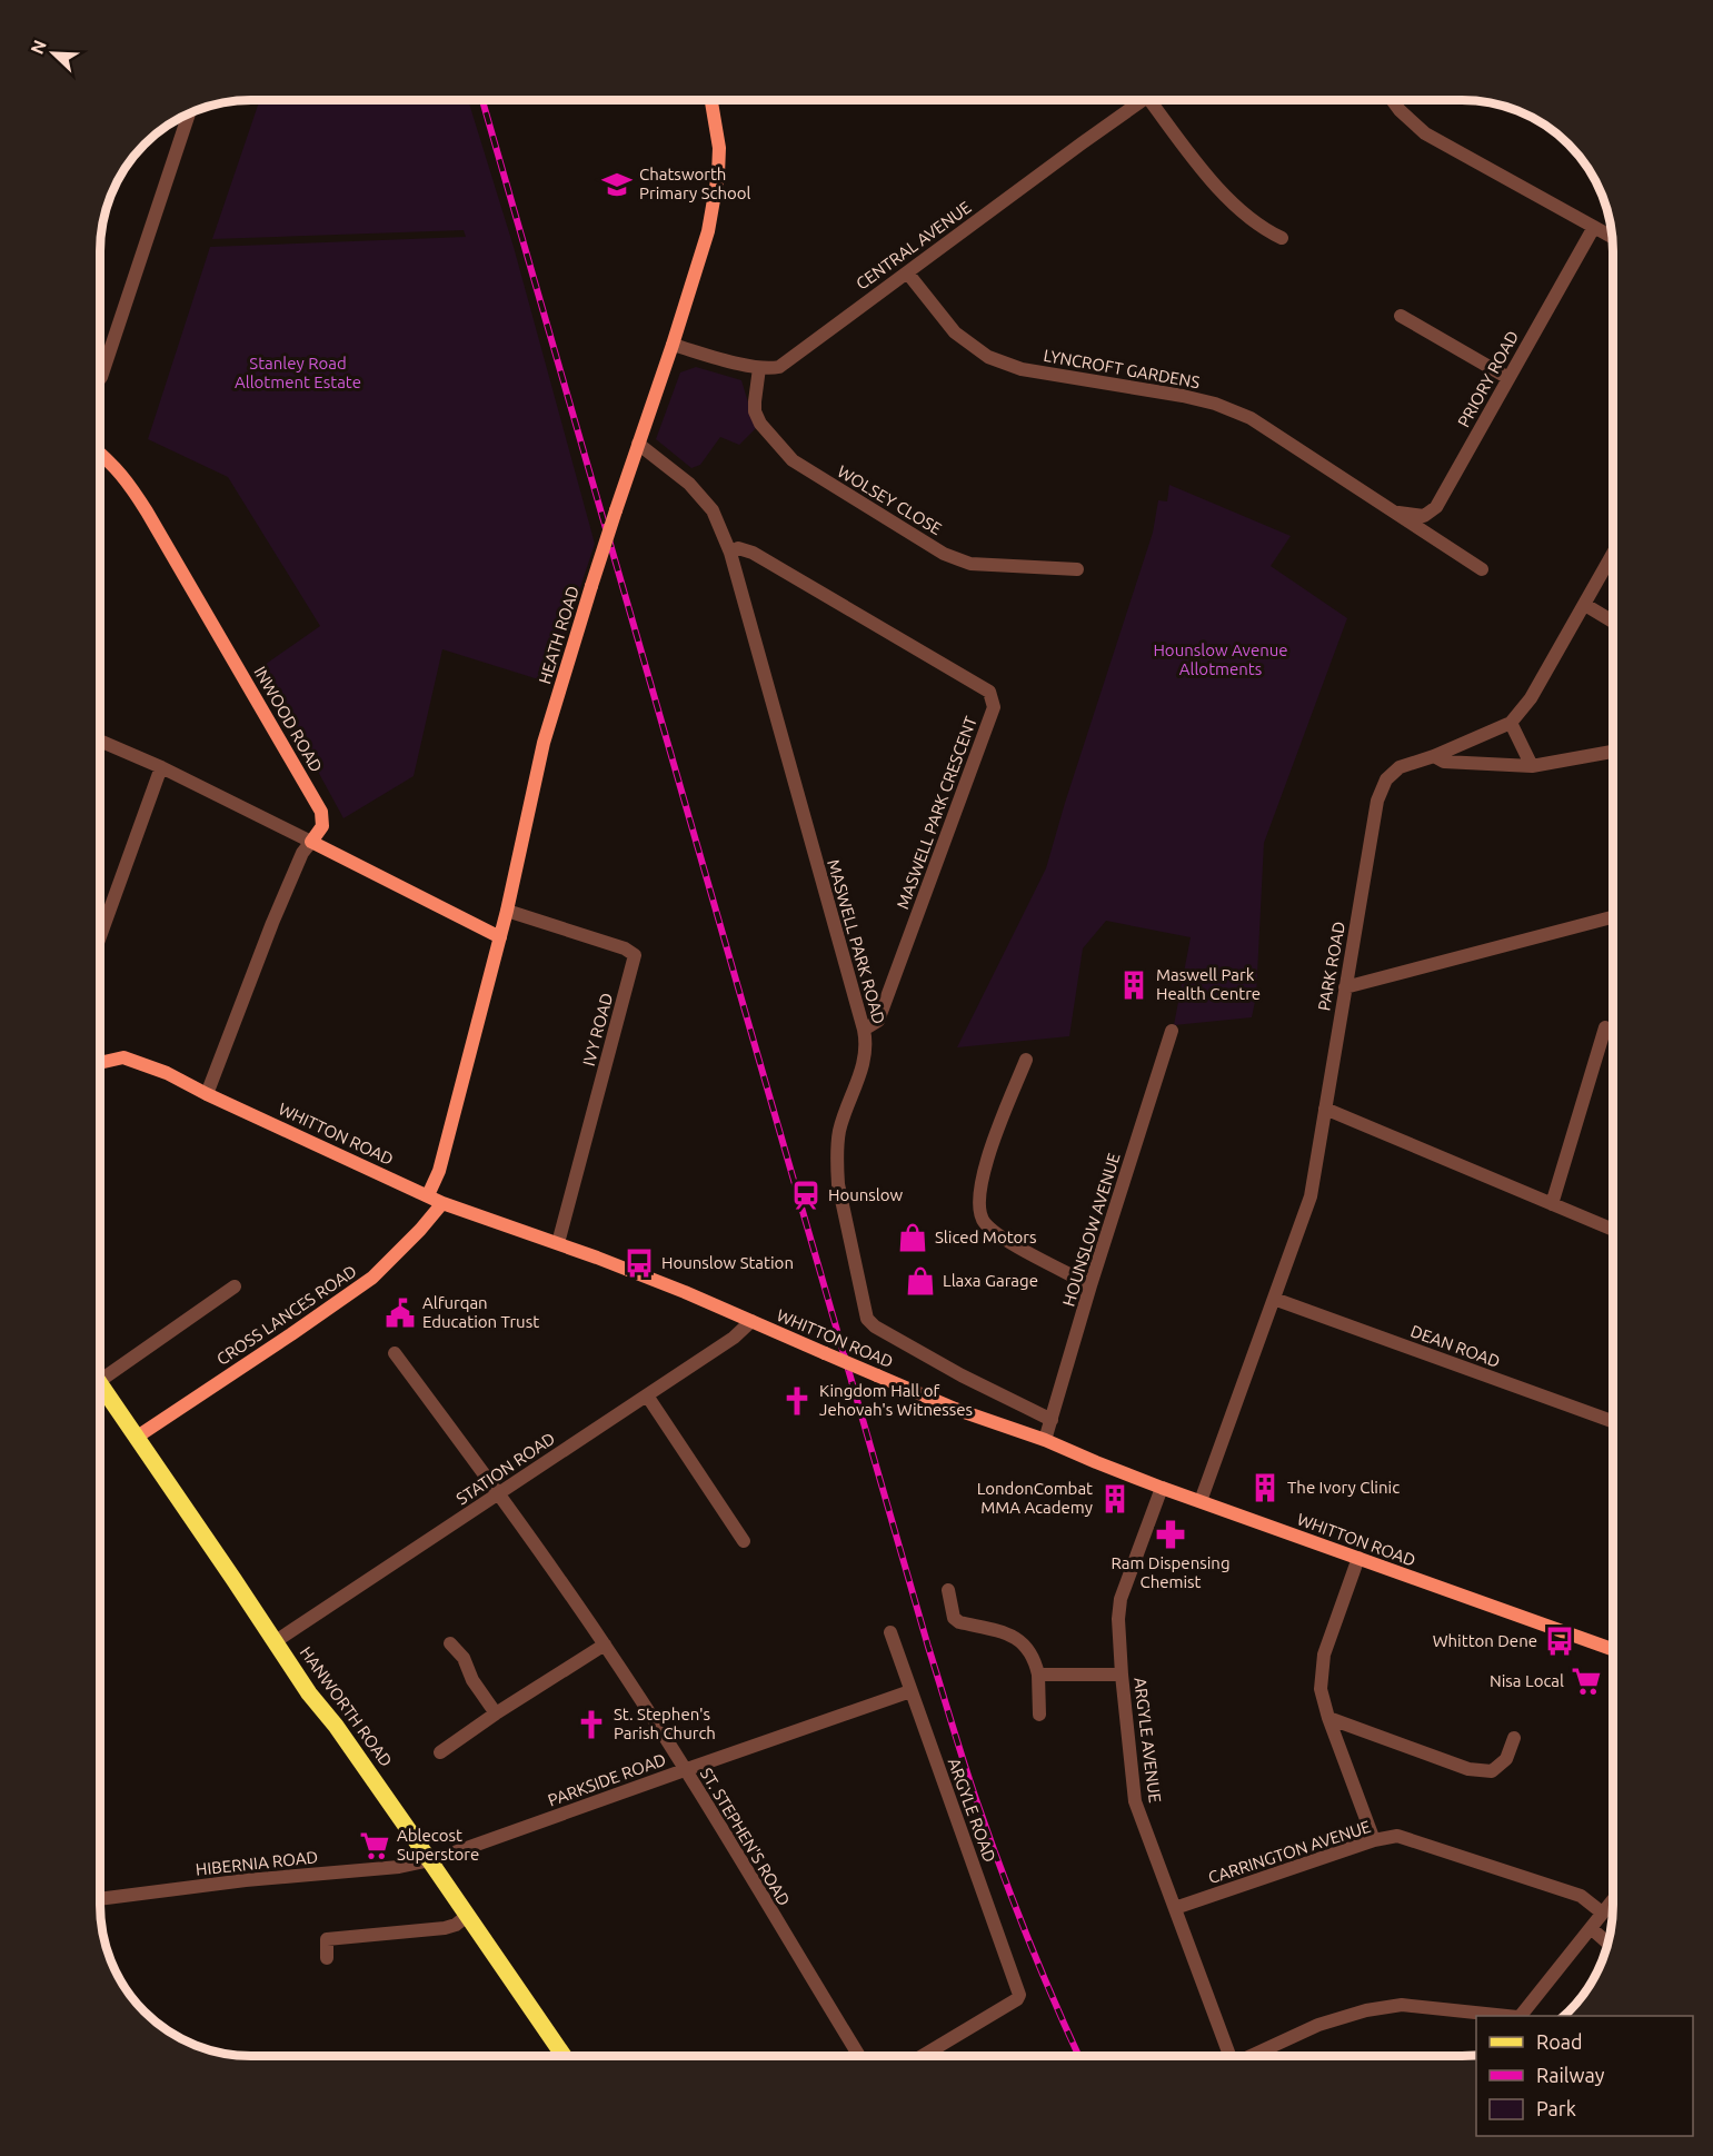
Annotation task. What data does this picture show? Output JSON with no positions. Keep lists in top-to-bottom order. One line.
{"streets":{"main road":["HANWORTH ROAD"],"street":["CENTRAL AVENUE","LYNCROFT GARDENS","PRIORY ROAD","WOLSEY CLOSE","HEATH ROAD","INWOOD ROAD","MASWELL PARK CRESCENT","MASWELL PARK ROAD","PARK ROAD","IVY ROAD","WHITTON ROAD","HOUNSLOW AVENUE","CROSS LANCES ROAD","DEAN ROAD","STATION ROAD","ARGYLE AVENUE","PARKSIDE ROAD","ARGYLE ROAD","ST. STEPHEN'S ROAD","CARRINGTON AVENUE","HIBERNIA ROAD"]},"crossings":[["CENTRAL AVENUE","LYNCROFT GARDENS"],["CENTRAL AVENUE","WOLSEY CLOSE"],["LYNCROFT GARDENS","PRIORY ROAD"],["HEATH ROAD","MASWELL PARK ROAD"],["HEATH ROAD","IVY ROAD"],["HEATH ROAD","WHITTON ROAD"],["MASWELL PARK CRESCENT","MASWELL PARK ROAD"],["MASWELL PARK ROAD","HOUNSLOW AVENUE"],["PARK ROAD","WHITTON ROAD"],["PARK ROAD","DEAN ROAD"],["IVY ROAD","WHITTON ROAD"],["WHITTON ROAD","HOUNSLOW AVENUE"],["WHITTON ROAD","CROSS LANCES ROAD"],["WHITTON ROAD","STATION ROAD"],["WHITTON ROAD","ARGYLE AVENUE"],["CROSS LANCES ROAD","HANWORTH ROAD"],["STATION ROAD","HANWORTH ROAD"],["STATION ROAD","ST. STEPHEN'S ROAD"],["HANWORTH ROAD","PARKSIDE ROAD"],["HANWORTH ROAD","HIBERNIA ROAD"],["ARGYLE AVENUE","CARRINGTON AVENUE"],["PARKSIDE ROAD","ARGYLE ROAD"],["PARKSIDE ROAD","ST. STEPHEN'S ROAD"],["PARKSIDE ROAD","HIBERNIA ROAD"]],"parks":["Stanley Road Allotment Estate","Hounslow Avenue Allotments"],"places":{"school or university":["Chatsworth Primary School"],"building":["Maswell Park Health Centre","The Ivory Clinic","LondonCombat MMA Academy"],"station":["Hounslow"],"shop":["Sliced Motors","Llaxa Garage"],"bus stop":["Hounslow Station","Whitton Dene"],"public building":["Alfurqan Education Trust"],"church":["Kingdom Hall of Jehovah's Witnesses","St. Stephen's Parish Church"],"pharmacy":["Ram Dispensing Chemist"],"supermarket":["Nisa Local","Ablecost Superstore"]},"legend":["Road","Railway","Park"],"north":"top left"}
